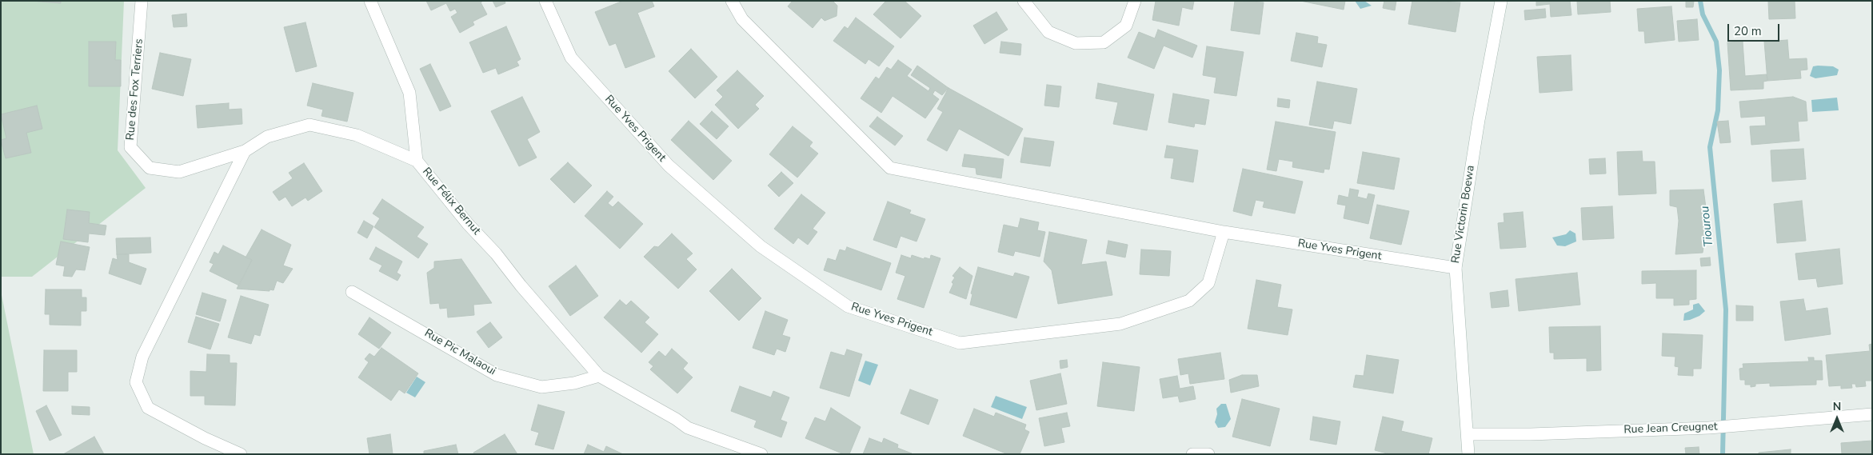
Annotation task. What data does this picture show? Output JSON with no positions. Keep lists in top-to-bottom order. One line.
{"streets":{"street":["Rue des Fox Terriers","Rue Yves Prigent","Rue Félix Bernut","Rue Victorin Boewa","Rue Pic Malaoui","Rue Jean Creugnet"]},"crossings":[["Rue des Fox Terriers","Rue Félix Bernut"],["Rue Yves Prigent","Rue Victorin Boewa"],["Rue Félix Bernut","Rue Pic Malaoui"],["Rue Victorin Boewa","Rue Jean Creugnet"]],"water":["Tiourou"],"scale_bar":"20 m","north":"top"}
